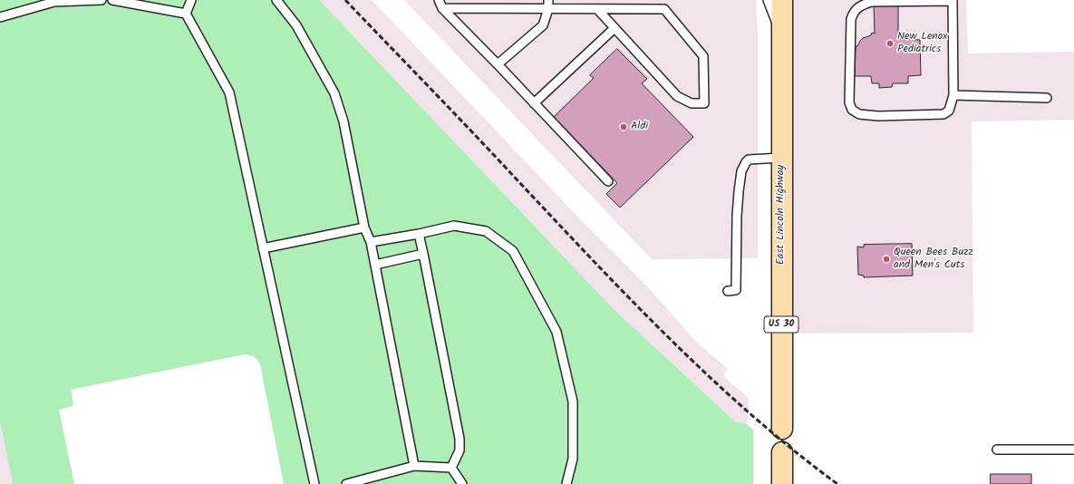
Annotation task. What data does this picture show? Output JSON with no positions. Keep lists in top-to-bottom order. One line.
{"streets":{"main road":["East Lincoln Highway","US 30"]},"places":["New Lenox Pediatrics","Aldi","Queen Bees Buzz and Men's Cuts"]}
